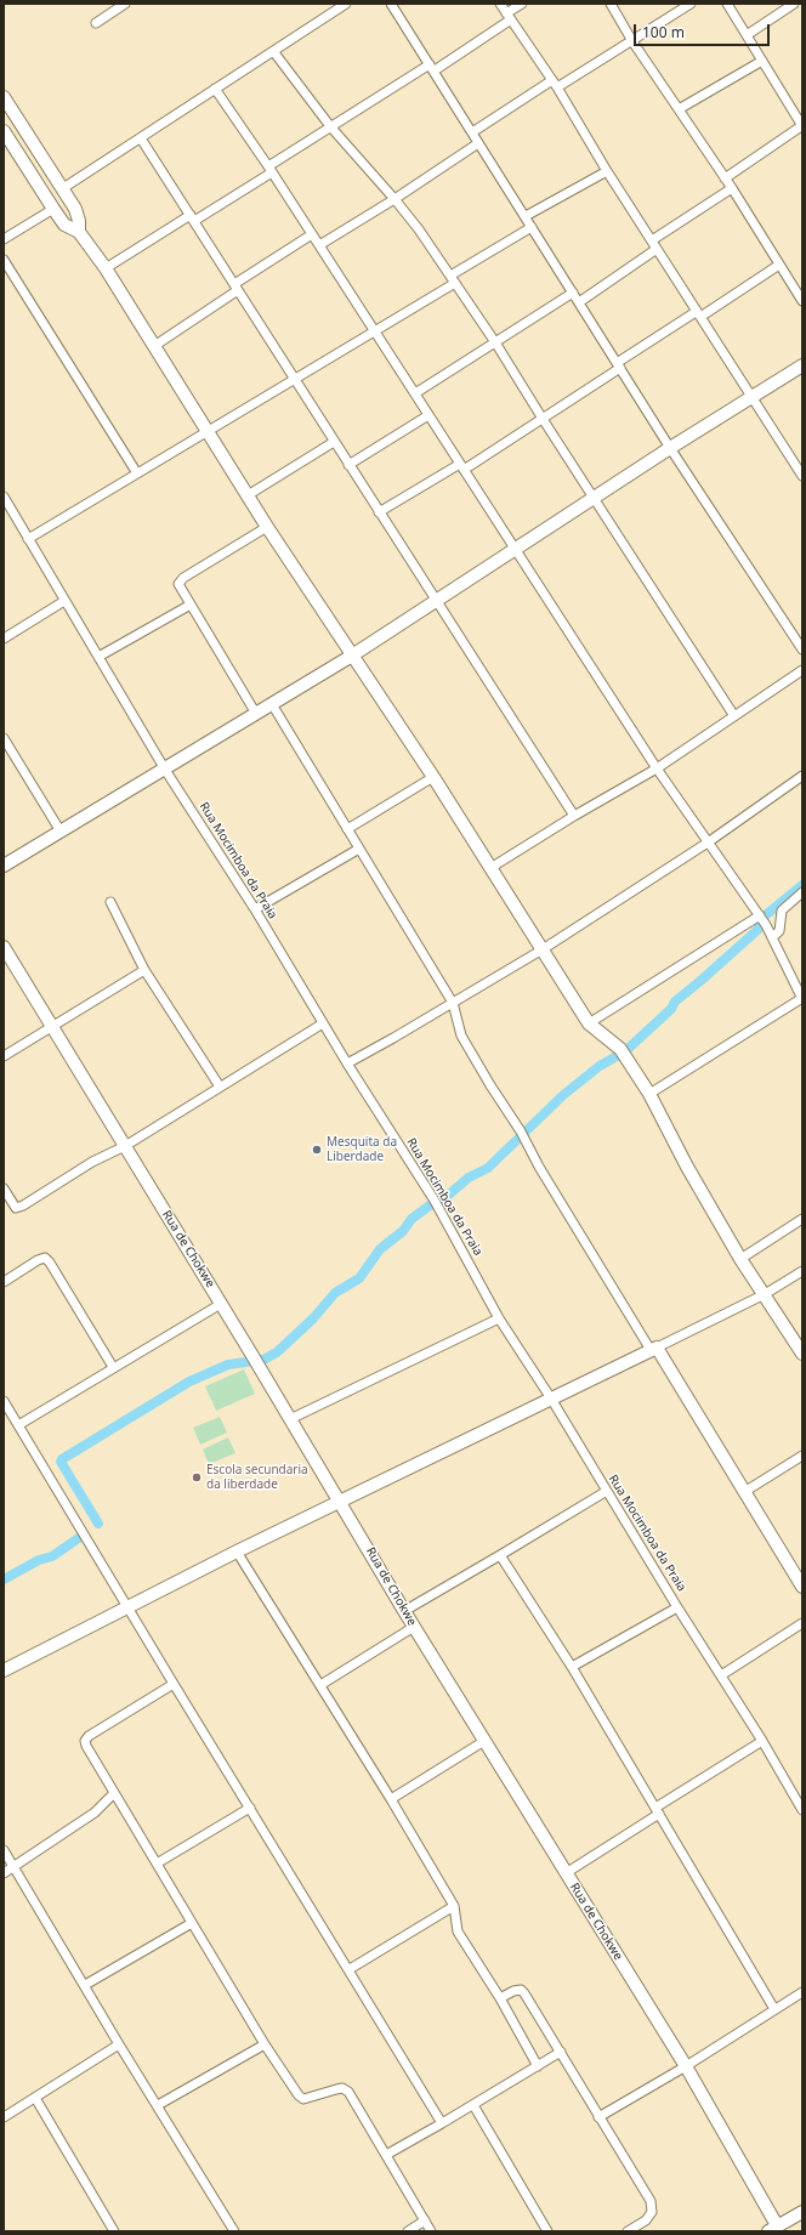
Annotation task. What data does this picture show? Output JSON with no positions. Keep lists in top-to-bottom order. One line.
{"streets":{"street":["Rua Mocimboa da Praia","Rua de Chokwe"]},"places":["Mesquita da Liberdade","Escola secundaria da liberdade"],"scale_bar":"100 m"}
